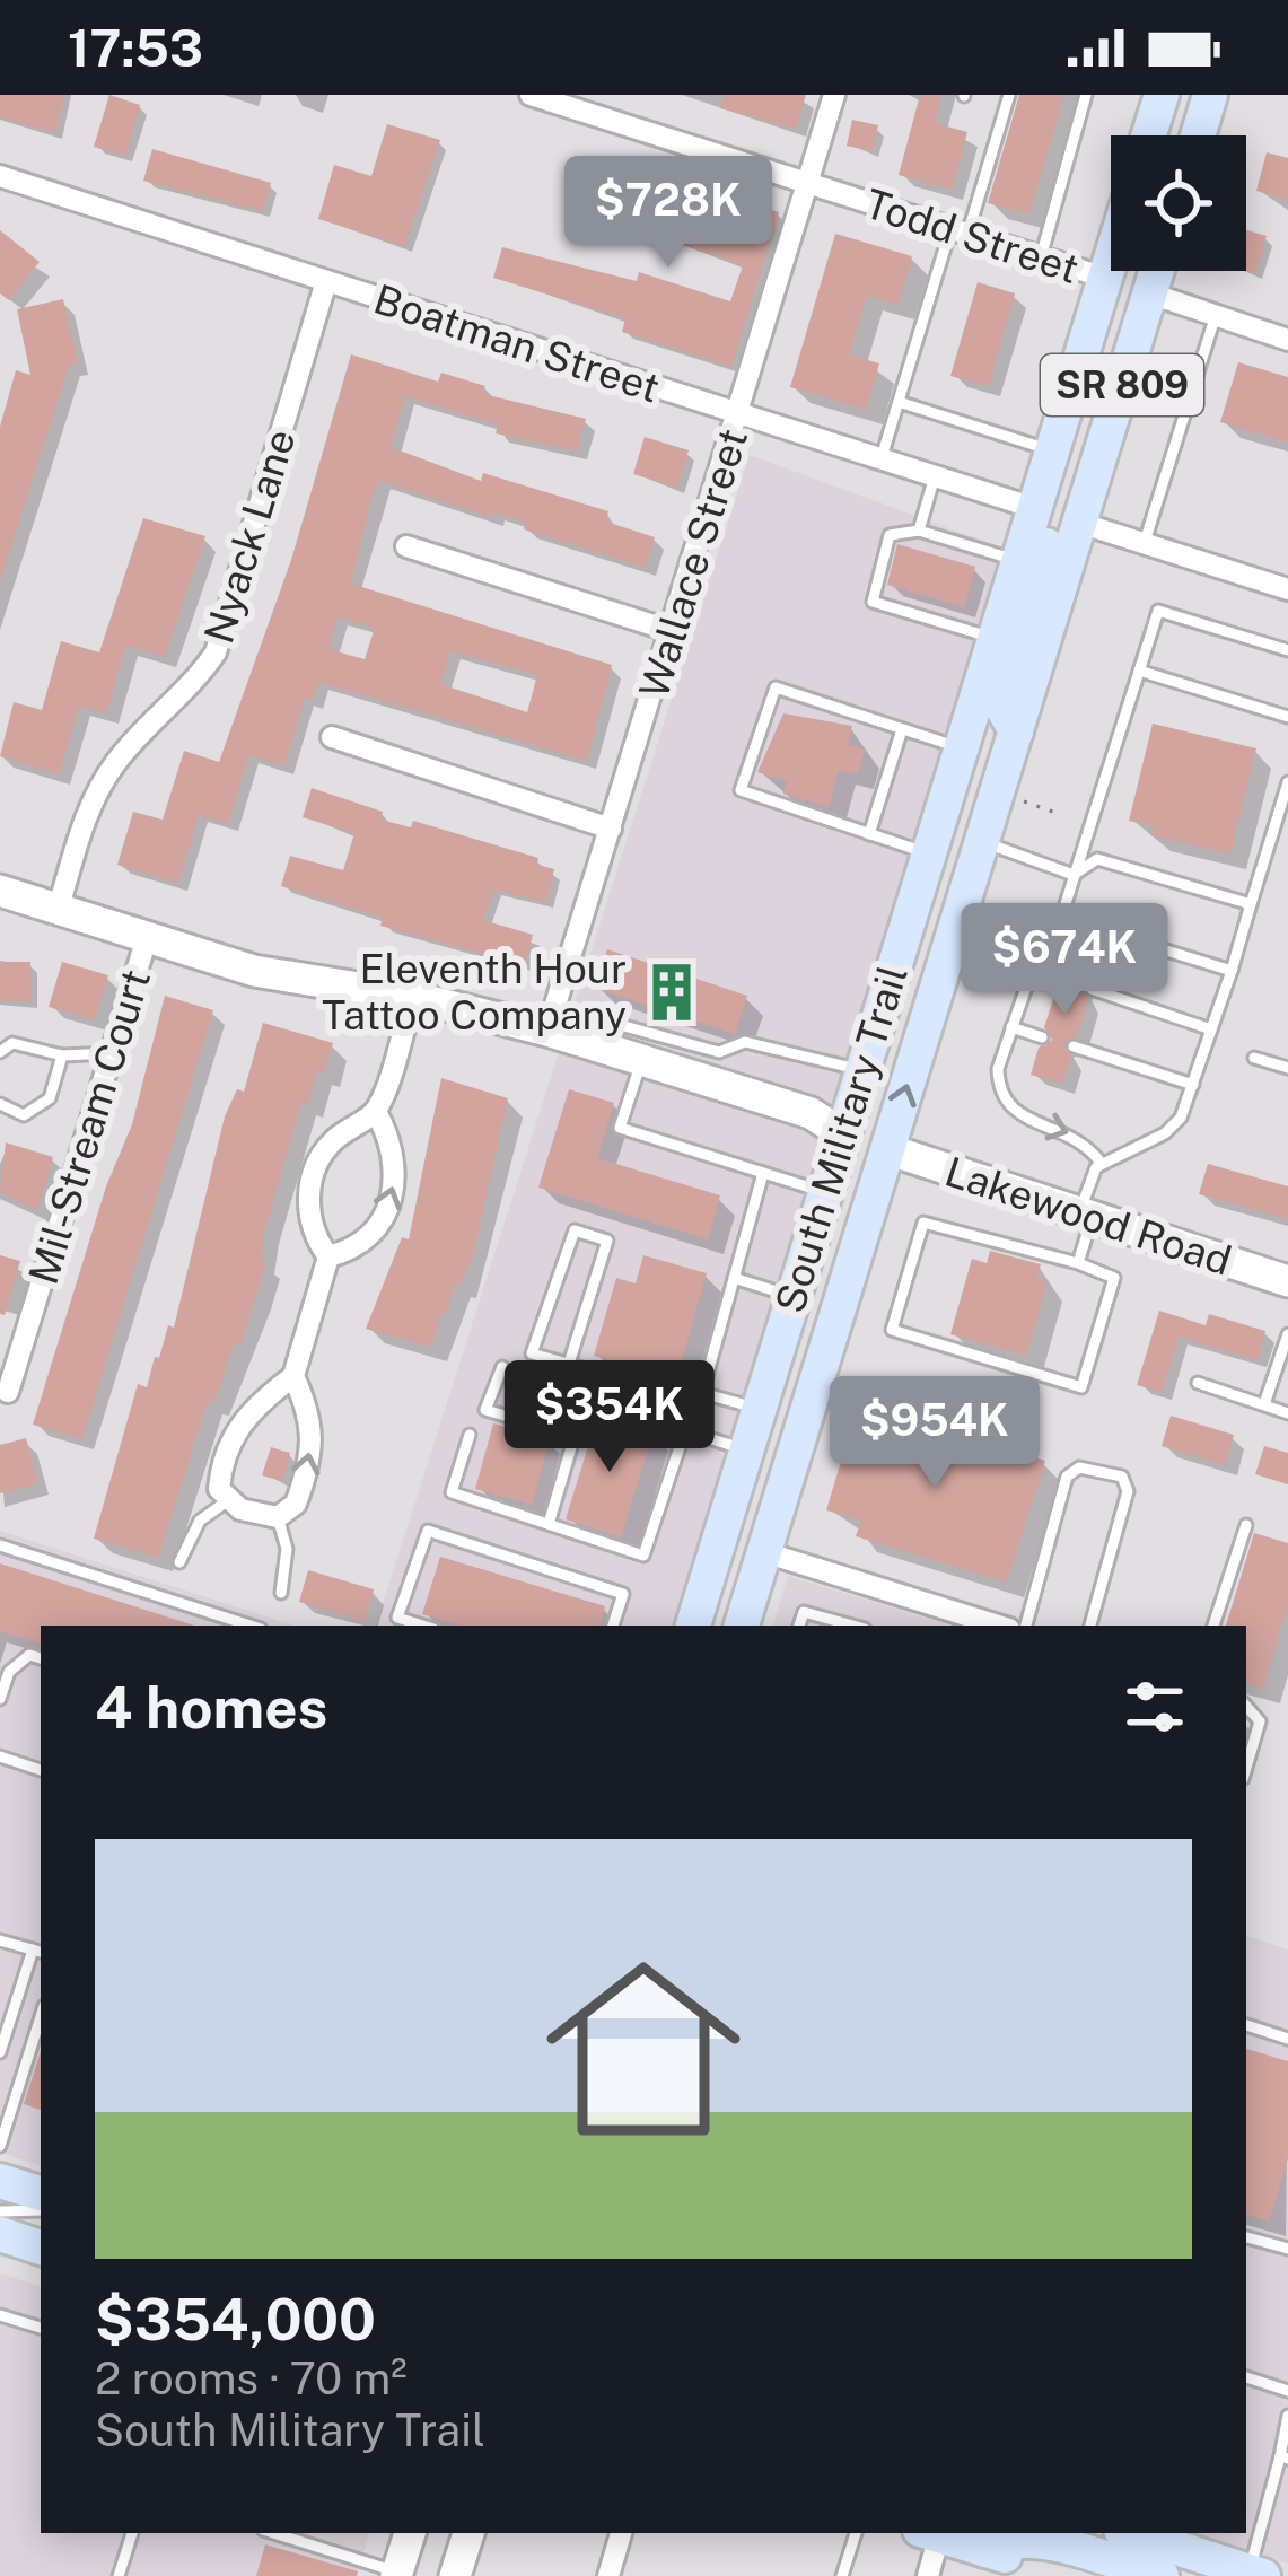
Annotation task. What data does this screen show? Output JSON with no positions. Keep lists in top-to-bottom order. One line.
{"streets":{"main road":["SR 809","South Military Trail"],"street":["Todd Street","Boatman Street","Nyack Lane","Wallace Street","Mil-Stream Court","Lakewood Road"]},"crossings":[["Todd Street","Wallace Street"],["Todd Street","South Military Trail"],["Boatman Street","Nyack Lane"],["Boatman Street","Wallace Street"],["Boatman Street","South Military Trail"],["South Military Trail","Lakewood Road"]],"places":{"building":["Eleventh Hour Tattoo Company"]},"page":{"status":"17:53","price":["$728K","$674K","$354K","$954K"],"heading":"4 homes","list":[{"name":"$354,000","note":"2 rooms · 70 m² · South Military Trail"}]}}
